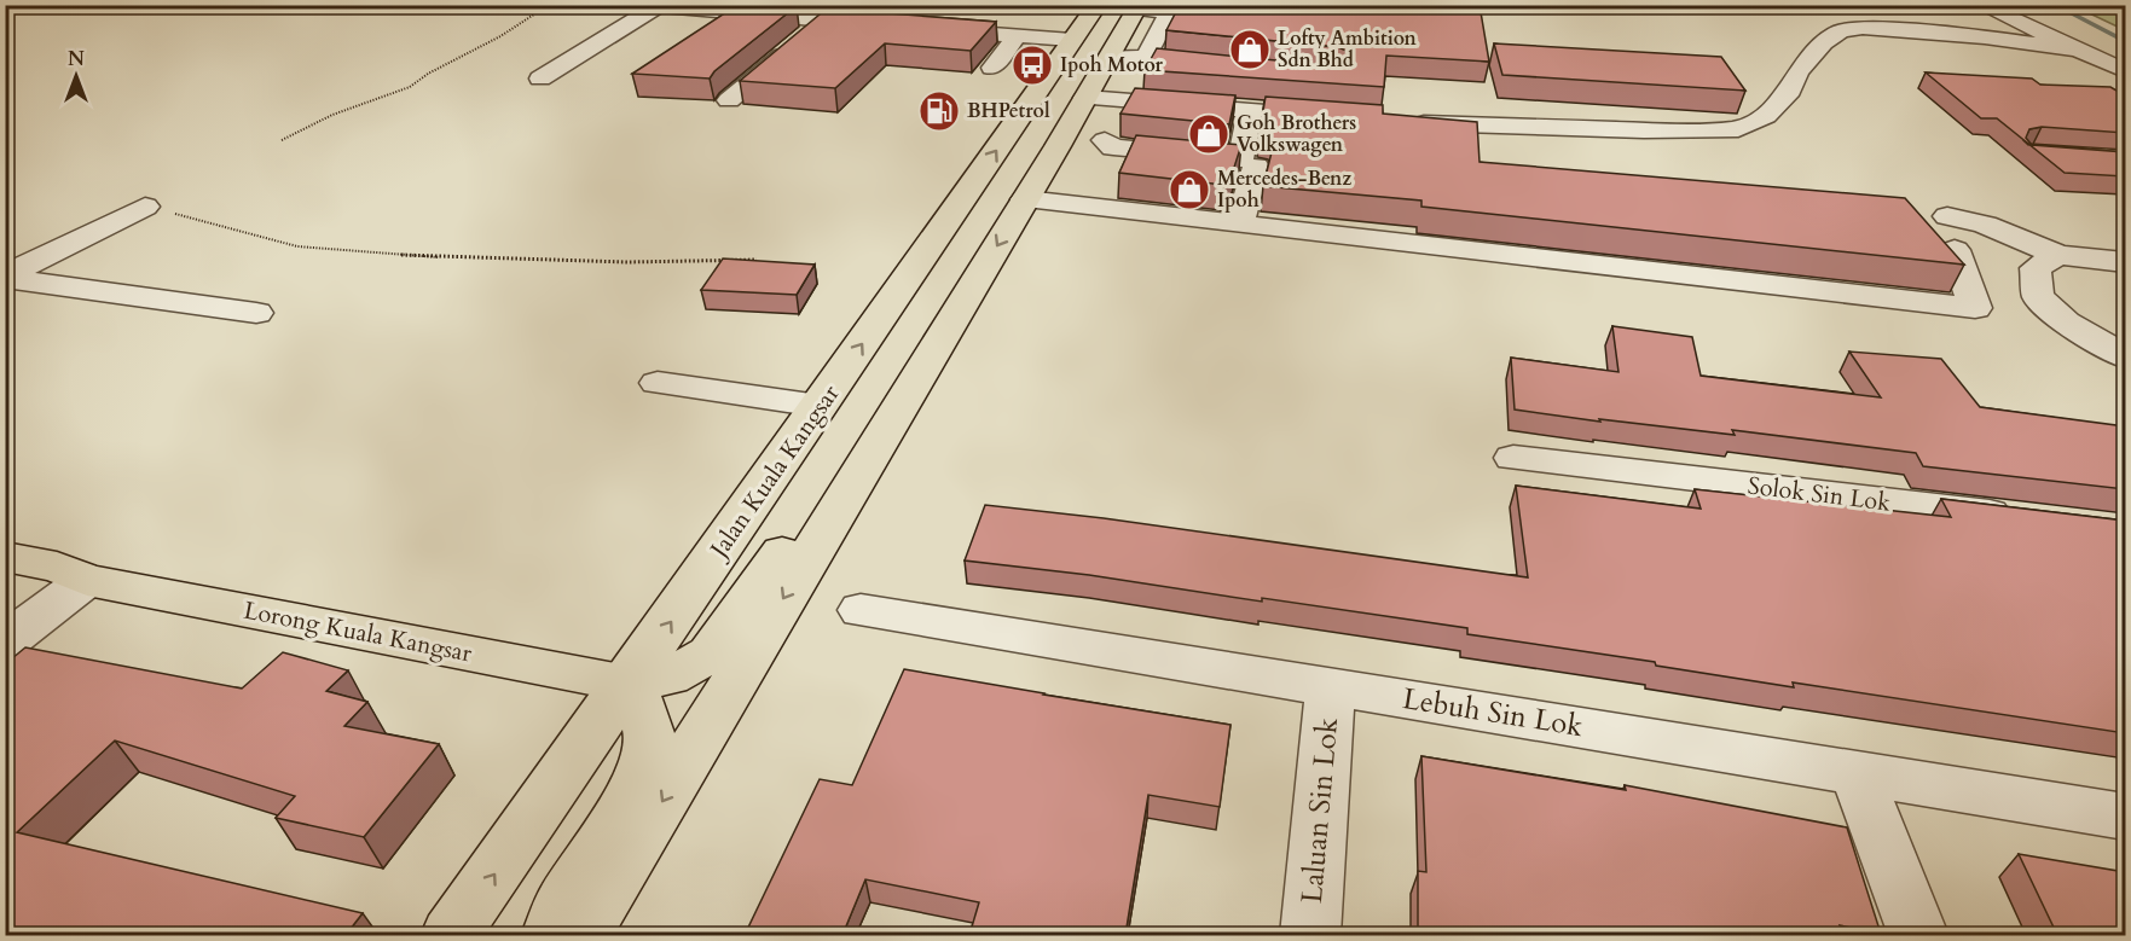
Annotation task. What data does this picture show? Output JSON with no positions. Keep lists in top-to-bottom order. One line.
{"streets":{"main road":["Jalan Kuala Kangsar","Lorong Kuala Kangsar"],"street":["Solok Sin Lok","Lebuh Sin Lok","Laluan Sin Lok"]},"crossings":[["Jalan Kuala Kangsar","Lorong Kuala Kangsar"],["Lebuh Sin Lok","Laluan Sin Lok"]],"places":{"shop":["Lofty Ambition Sdn Bhd","Goh Brothers Volkswagen","Mercedes-Benz Ipoh"],"bus stop":["Ipoh Motor"],"fuel station":["BHPetrol"]},"north":"top"}
